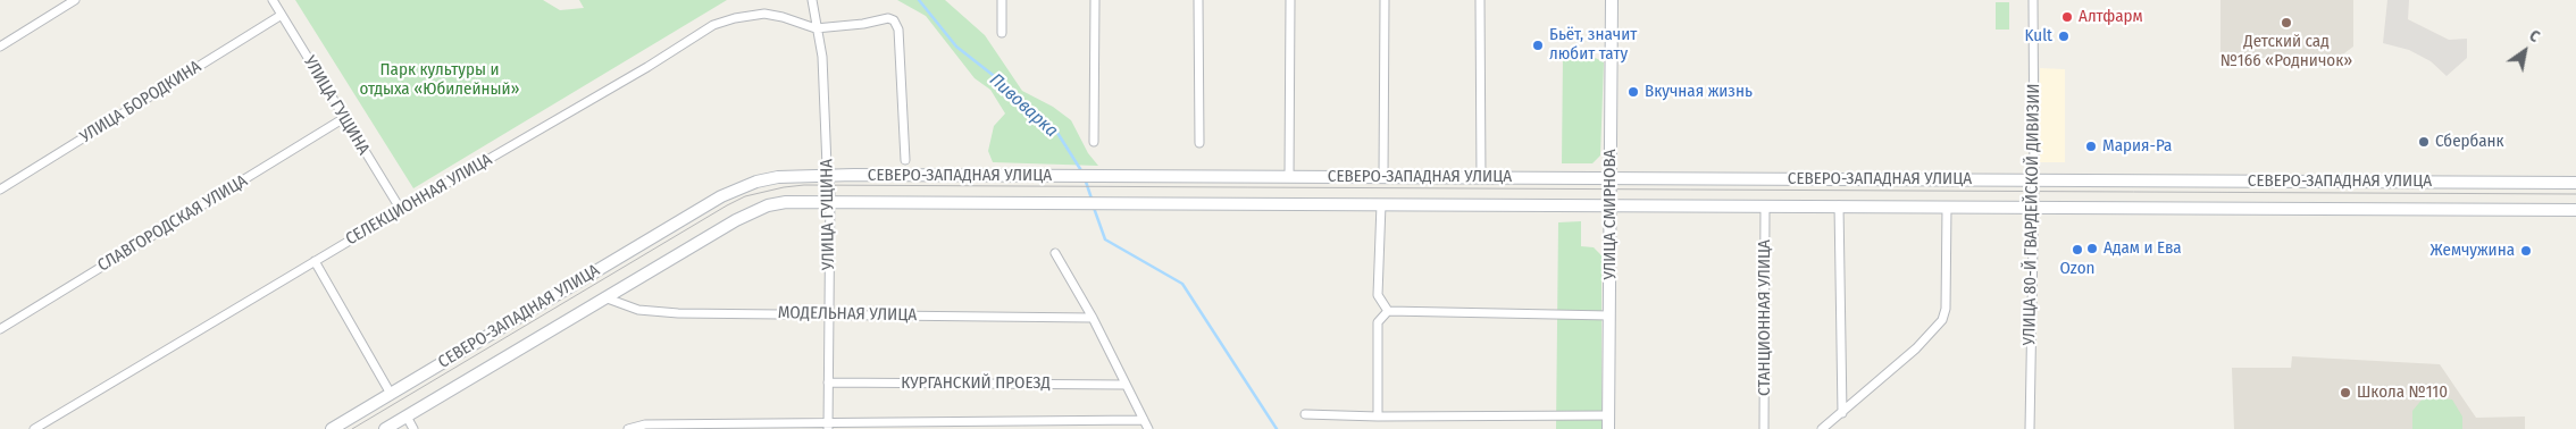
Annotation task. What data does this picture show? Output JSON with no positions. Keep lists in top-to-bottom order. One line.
{"streets":{"main road":["СЕВЕРО-ЗАПАДНАЯ УЛИЦА","УЛИЦА СМИРНОВА"],"street":["УЛИЦА БОРОДКИНА","УЛИЦА ГУЩИНА","СЕЛЕКЦИОННАЯ УЛИЦА","УЛИЦА 80-Й ГВАРДЕЙСКОЙ ДИВИЗИИ","СЛАВГОРОДСКАЯ УЛИЦА","МОДЕЛЬНАЯ УЛИЦА","СТАНЦИОННАЯ УЛИЦА","КУРГАНСКИЙ ПРОЕЗД"]},"crossings":[["УЛИЦА БОРОДКИНА","УЛИЦА ГУЩИНА"],["УЛИЦА ГУЩИНА","СЕВЕРО-ЗАПАДНАЯ УЛИЦА"],["УЛИЦА ГУЩИНА","СЕЛЕКЦИОННАЯ УЛИЦА"],["УЛИЦА ГУЩИНА","СЛАВГОРОДСКАЯ УЛИЦА"],["УЛИЦА ГУЩИНА","МОДЕЛЬНАЯ УЛИЦА"],["УЛИЦА ГУЩИНА","КУРГАНСКИЙ ПРОЕЗД"],["СЕВЕРО-ЗАПАДНАЯ УЛИЦА","УЛИЦА СМИРНОВА"],["СЕВЕРО-ЗАПАДНАЯ УЛИЦА","УЛИЦА 80-Й ГВАРДЕЙСКОЙ ДИВИЗИИ"],["СЕВЕРО-ЗАПАДНАЯ УЛИЦА","МОДЕЛЬНАЯ УЛИЦА"],["СЕВЕРО-ЗАПАДНАЯ УЛИЦА","СТАНЦИОННАЯ УЛИЦА"]],"water":["Пивоварка"],"parks":["Парк культуры и отдыха «Юбилейный»"],"places":["Алтфарм","Детский сад №166 «Родничок»","Kult","Бьёт, значит любит тату","Вкучная жизнь","Сбербанк","Мария-Ра","Адам и Ева","Ozon","Жемчужина","Школа №110"],"north":"top right"}
